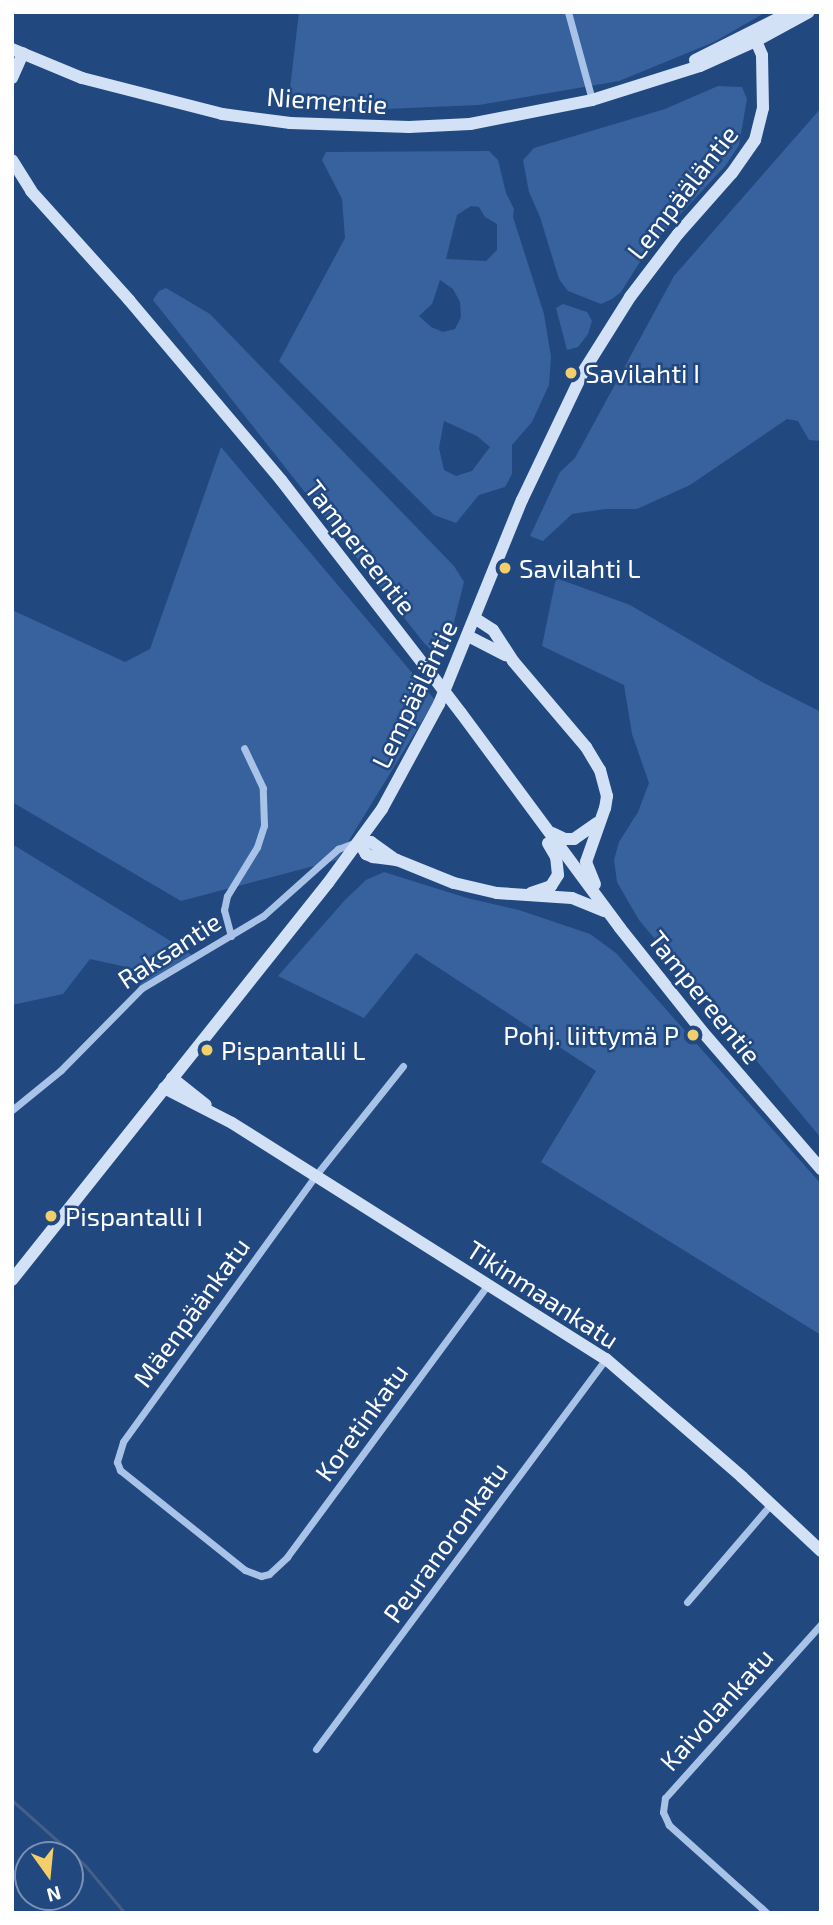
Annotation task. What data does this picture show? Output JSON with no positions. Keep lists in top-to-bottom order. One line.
{"streets":{"main road":["Niementie","Lempääläntie","Tampereentie","Tikinmaankatu"],"street":["Raksantie","Mäenpäänkatu","Koretinkatu","Peuranoronkatu","Kaivolankatu"]},"crossings":[["Niementie","Lempääläntie"],["Lempääläntie","Raksantie"],["Lempääläntie","Tikinmaankatu"],["Tikinmaankatu","Mäenpäänkatu"],["Tikinmaankatu","Koretinkatu"],["Tikinmaankatu","Peuranoronkatu"],["Mäenpäänkatu","Koretinkatu"]],"places":["Savilahti I","Savilahti L","Pohj. liittymä P","Pispantalli L","Pispantalli I"],"north":"bottom"}
